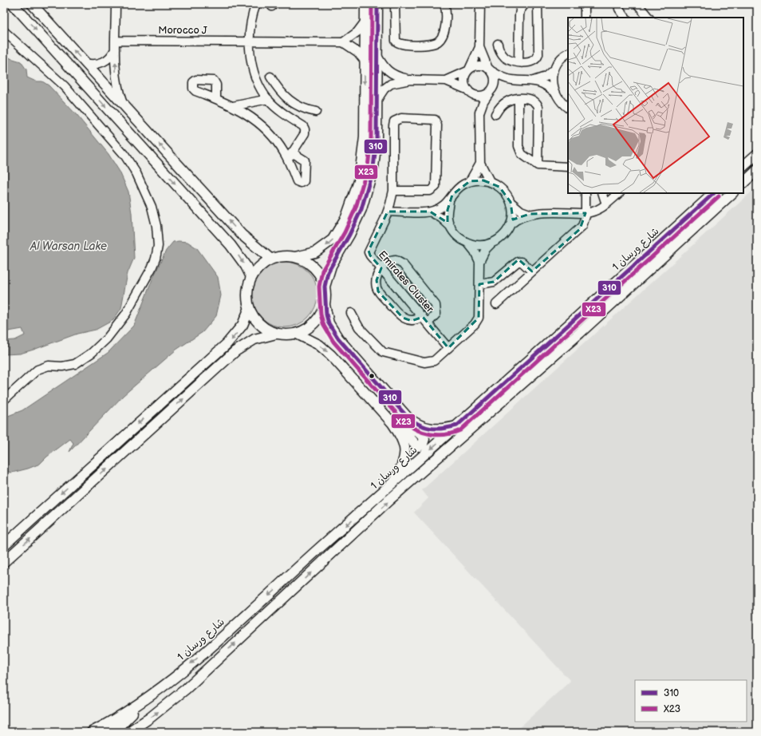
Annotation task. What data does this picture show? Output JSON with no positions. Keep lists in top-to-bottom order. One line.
{"streets":{"street":["Morocco J","شارع ورسان 1","Emirates Cluster"]},"water":["Al Warsan Lake"],"lines":["transit line 310","transit line X23"],"legend":["310","X23"]}
